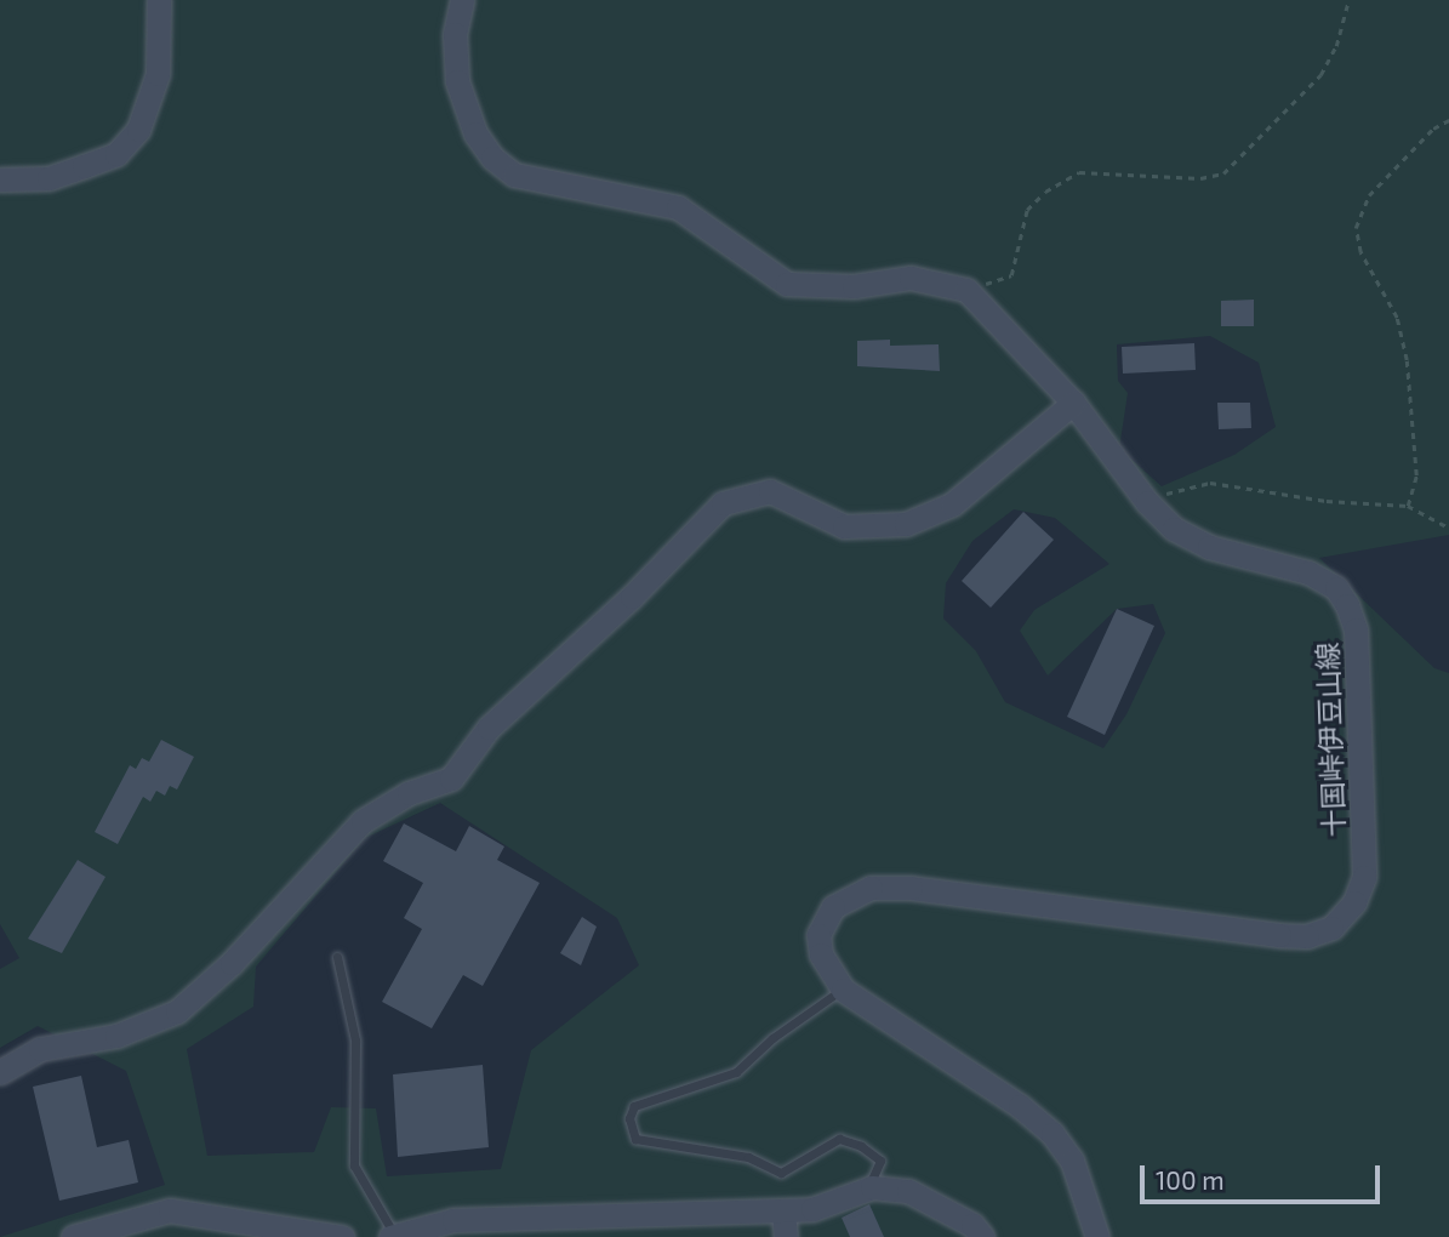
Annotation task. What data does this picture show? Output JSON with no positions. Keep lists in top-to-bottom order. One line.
{"streets":{"main road":["十国峠伊豆山線"]},"scale_bar":"100 m"}
